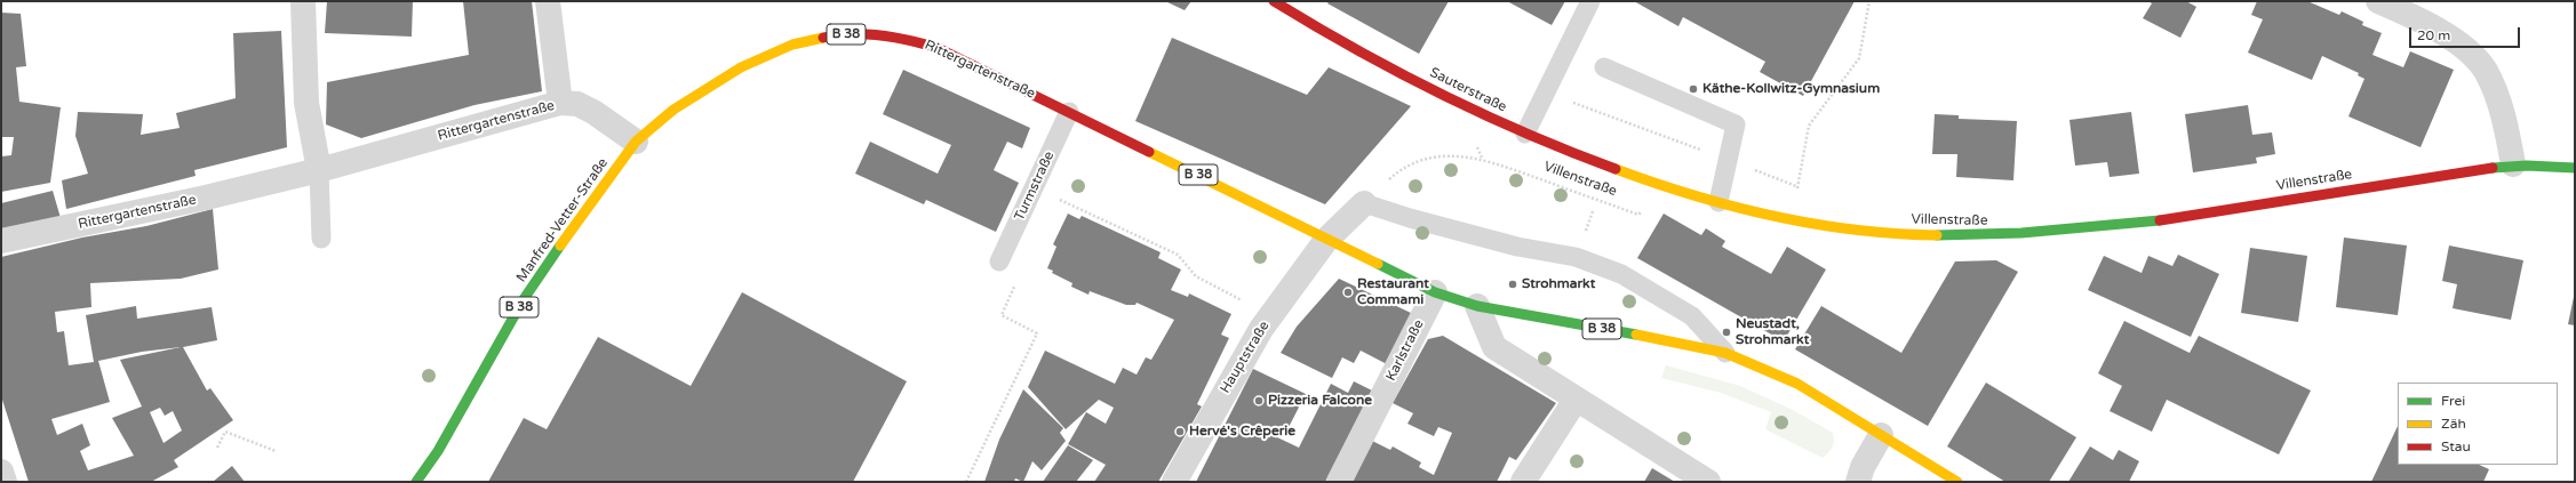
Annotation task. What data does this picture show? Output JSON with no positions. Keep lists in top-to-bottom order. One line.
{"streets":{"main road":["B 38","Rittergartenstraße","Sauterstraße","Villenstraße","Manfred-Vetter-Straße"],"street":["Karlstraße","Hauptstraße"],"lane":["Turmstraße"]},"crossings":[["B 38","Rittergartenstraße"],["B 38","Karlstraße"],["B 38","Hauptstraße"],["Rittergartenstraße","Turmstraße"],["Rittergartenstraße","Manfred-Vetter-Straße"],["Rittergartenstraße","Hauptstraße"],["Sauterstraße","Villenstraße"]],"places":["Käthe-Kollwitz-Gymnasium","Strohmarkt","Restaurant Commami","Neustadt, Strohmarkt","Pizzeria Falcone","Hervé's Crêperie"],"legend":["Frei","Zäh","Stau"],"scale_bar":"20 m"}
